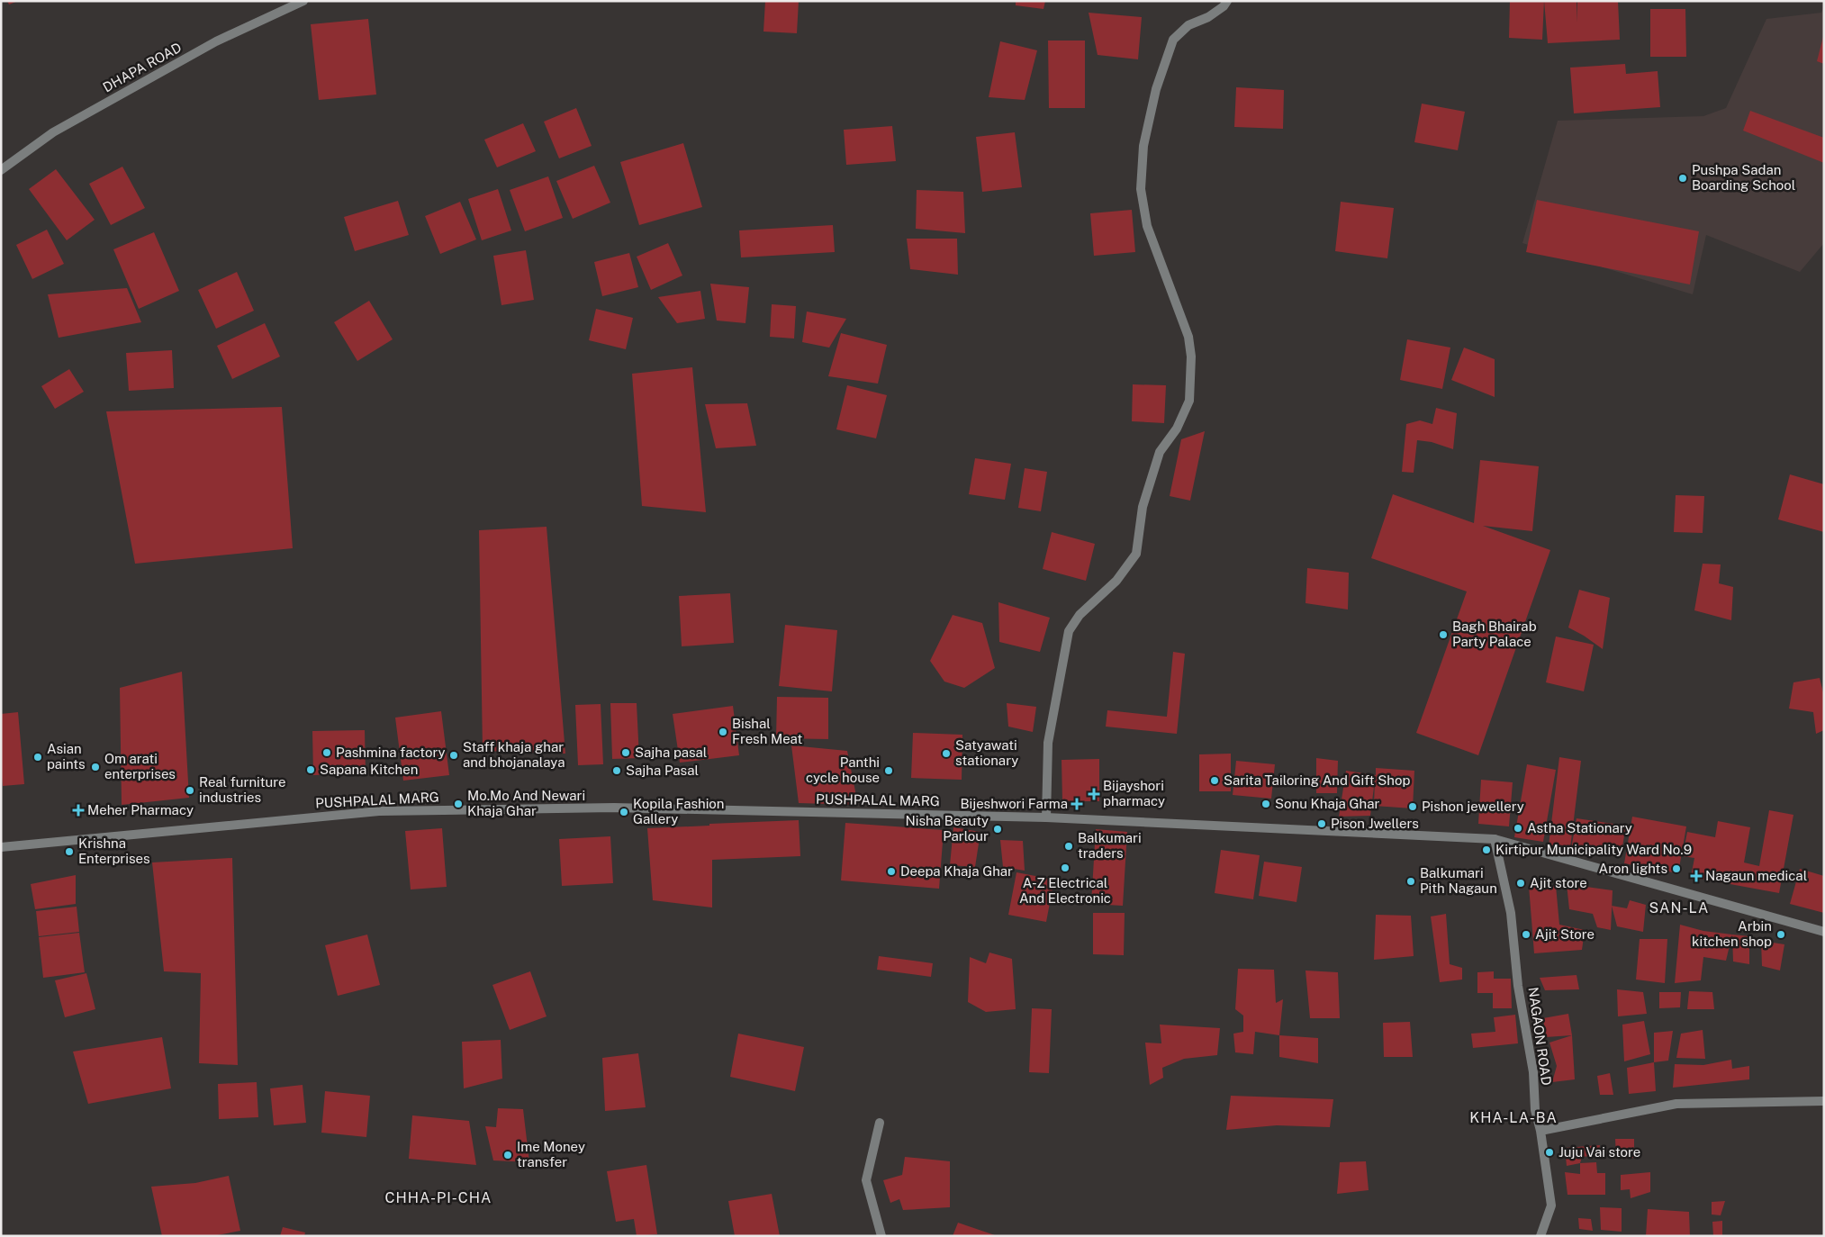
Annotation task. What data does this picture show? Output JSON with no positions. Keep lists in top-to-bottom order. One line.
{"streets":{"street":["DHAPA ROAD","PUSHPALAL MARG","NAGAON ROAD"]},"crossings":[["PUSHPALAL MARG","NAGAON ROAD"]],"districts":["SAN-LA","KHA-LA-BA","CHHA-PI-CHA"],"places":{"other":["Pushpa Sadan Boarding School","Bagh Bhairab Party Palace","Bishal Fresh Meat","Pashmina factory","Sajha pasal","Satyawati stationary","Staff khaja ghar and bhojanalaya","Asian paints","Om arati enterprises","Sapana Kitchen","Sajha Pasal","Panthi cycle house","Sarita Tailoring And Gift Shop","Real furniture industries","Mo.Mo And Newari Khaja Ghar","Sonu Khaja Ghar","Pishon jewellery","Kopila Fashion Gallery","Pison Jwellers","Astha Stationary","Nisha Beauty Parlour","Balkumari traders","Kirtipur Municipality Ward No.9","Krishna Enterprises","A-Z Electrical And Electronic","Aron lights","Deepa Khaja Ghar","Balkumari Pith Nagaun","Ajit store","Ajit Store","Arbin kitchen shop","Juju Vai store","Ime Money transfer"],"health":["Bijayshori pharmacy","Bijeshwori Farma","Meher Pharmacy","Nagaun medical"]}}
